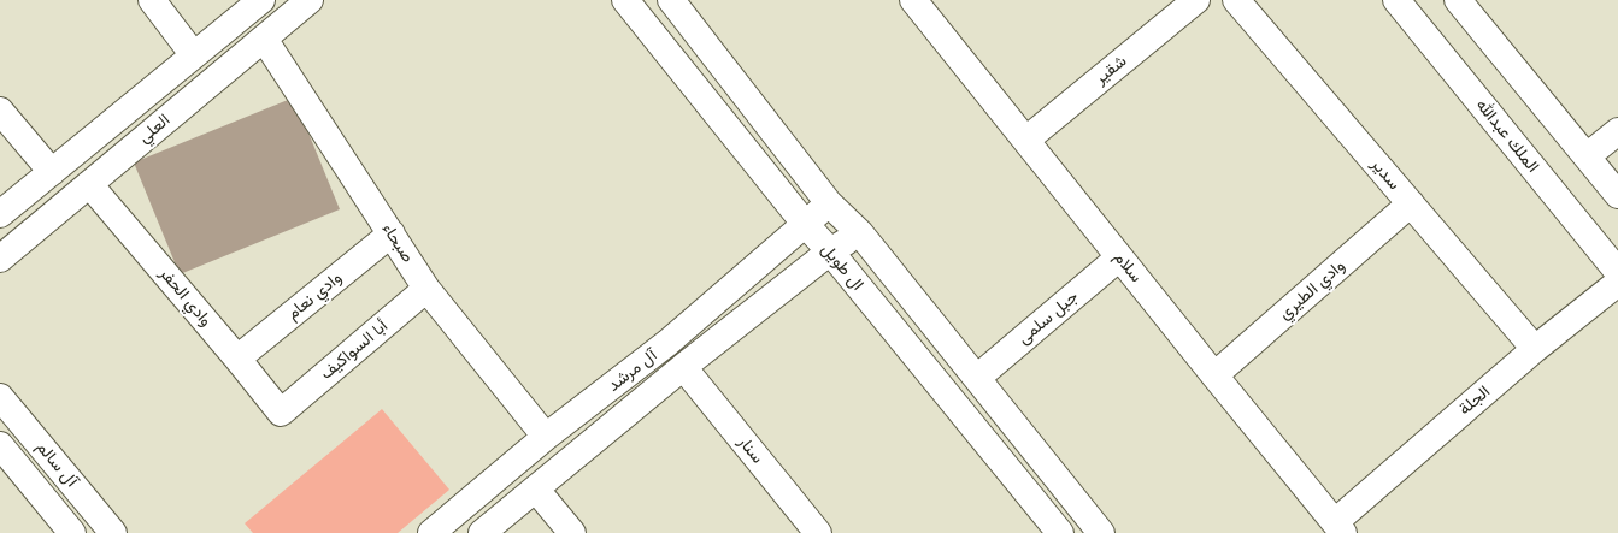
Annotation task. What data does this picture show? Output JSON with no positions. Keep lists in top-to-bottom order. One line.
{"streets":{"street":["شقير","العلي","الملك عبدالله","سدير","صبحاء","ال طويل","سلام","وادي الطيري","وادي نعام","وادي الحفر","جبل سلمى","أبا السواكيف","آل مرشد","الجلة","سنار","آل سالم"]},"crossings":[["شقير","سلام"],["العلي","صبحاء"],["العلي","وادي الحفر"],["سدير","وادي الطيري"],["سدير","الجلة"],["صبحاء","وادي نعام"],["صبحاء","أبا السواكيف"],["صبحاء","آل مرشد"],["ال طويل","جبل سلمى"],["ال طويل","آل مرشد"],["سلام","وادي الطيري"],["سلام","جبل سلمى"],["سلام","الجلة"],["وادي نعام","وادي الحفر"],["وادي الحفر","أبا السواكيف"],["آل مرشد","سنار"]]}
